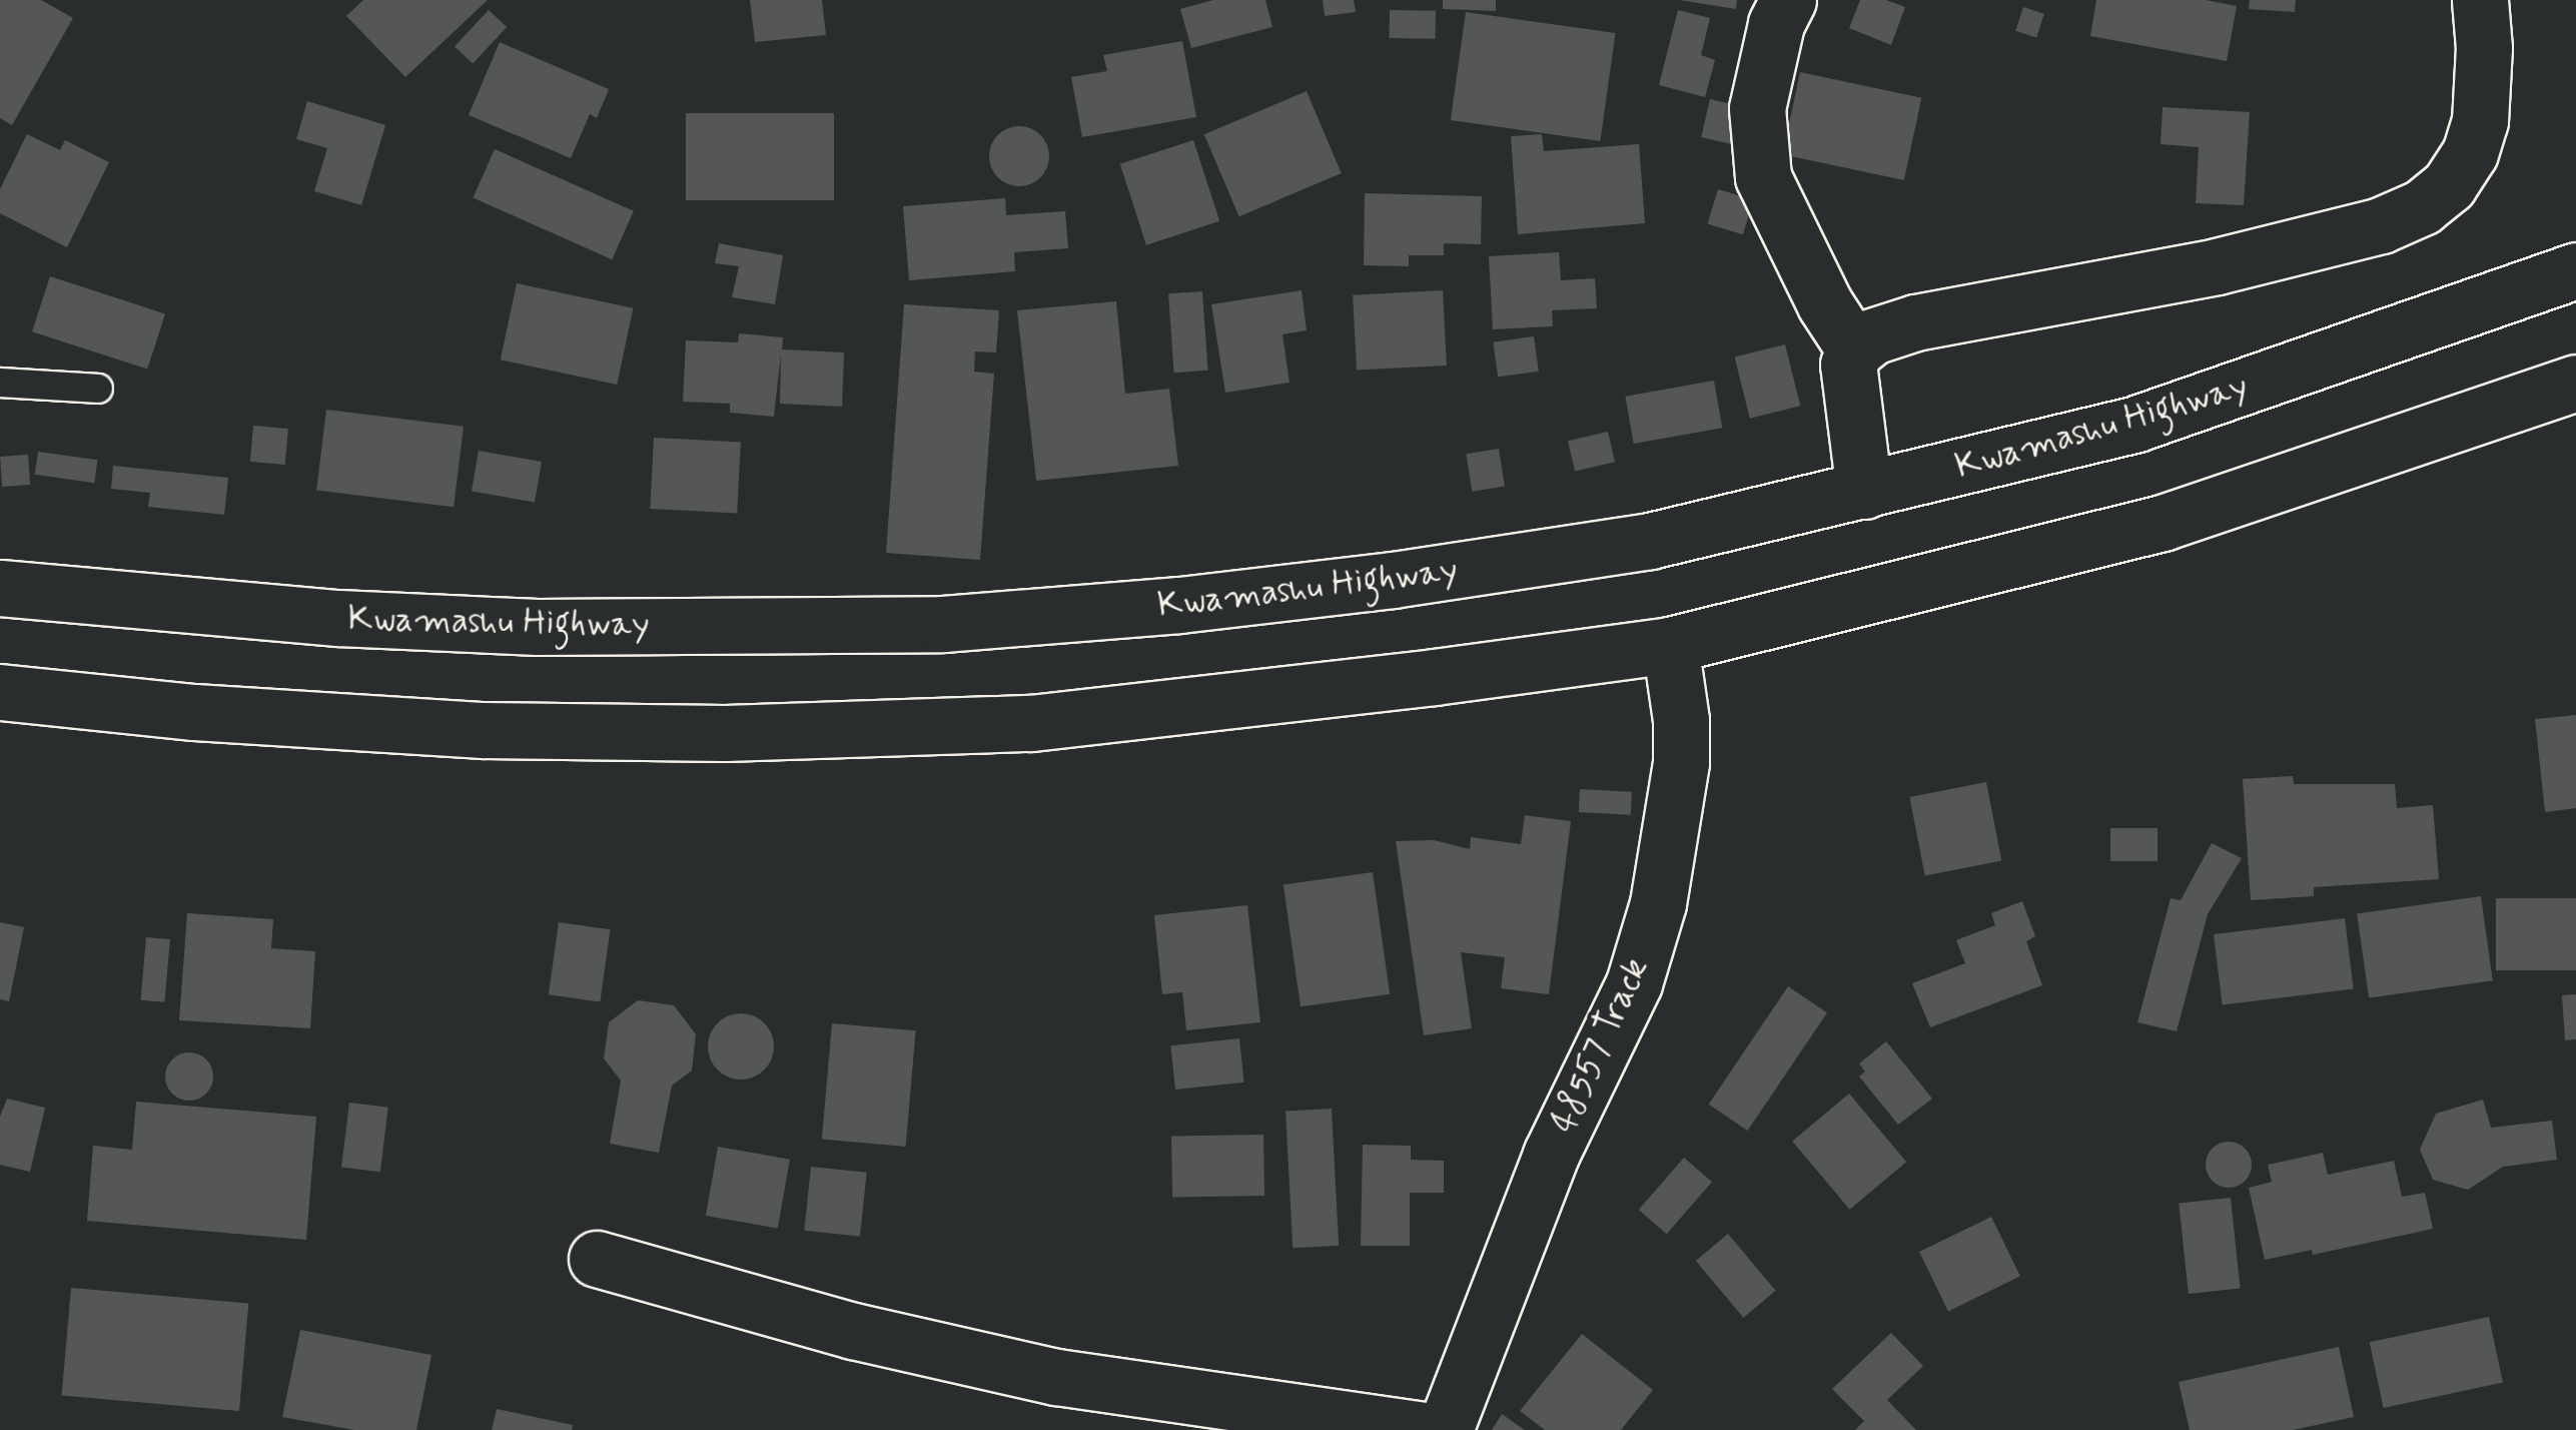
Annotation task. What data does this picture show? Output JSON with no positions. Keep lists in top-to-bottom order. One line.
{"streets":{"main road":["Kwamashu Highway","48557 Track"]}}
